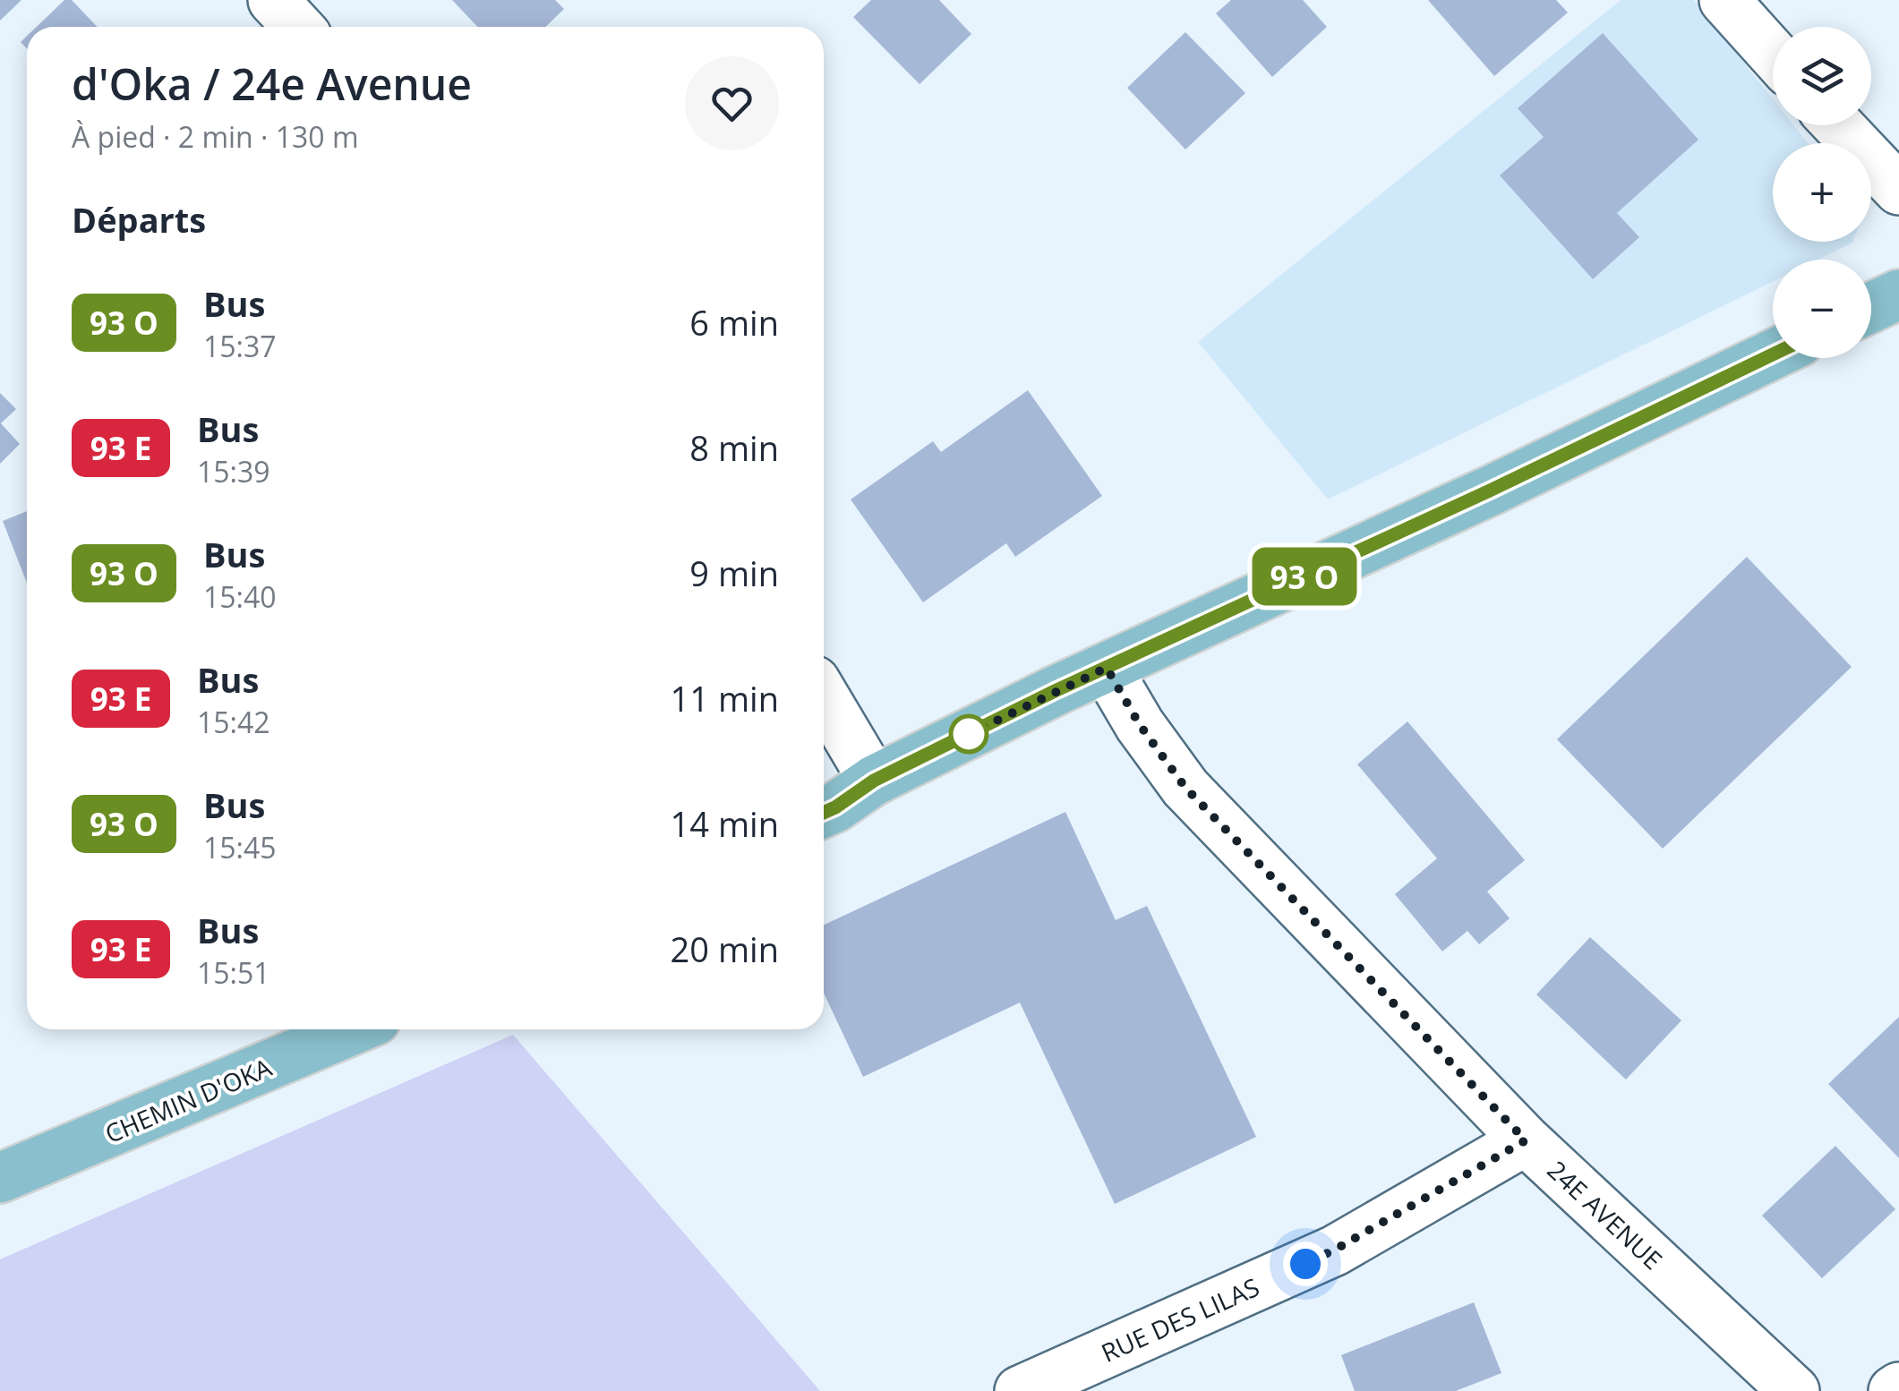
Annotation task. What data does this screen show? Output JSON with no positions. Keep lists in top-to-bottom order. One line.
{"streets":{"main road":["CHEMIN D'OKA"],"street":["24E AVENUE","RUE DES LILAS"]},"crossings":[["24E AVENUE","RUE DES LILAS"]],"page":{"on_map":"93 O","map_buttons":["+","−"],"heading":[["d'Oka / 24e Avenue","À pied · 2 min · 130 m"],"Départs"],"list":[{"mark":"93 O","name":"Bus","note":"15:37","value":"6 min"},{"mark":"93 E","name":"Bus","note":"15:39","value":"8 min"},{"mark":"93 O","name":"Bus","note":"15:40","value":"9 min"},{"mark":"93 E","name":"Bus","note":"15:42","value":"11 min"},{"mark":"93 O","name":"Bus","note":"15:45","value":"14 min"},{"mark":"93 E","name":"Bus","note":"15:51","value":"20 min"}]}}
